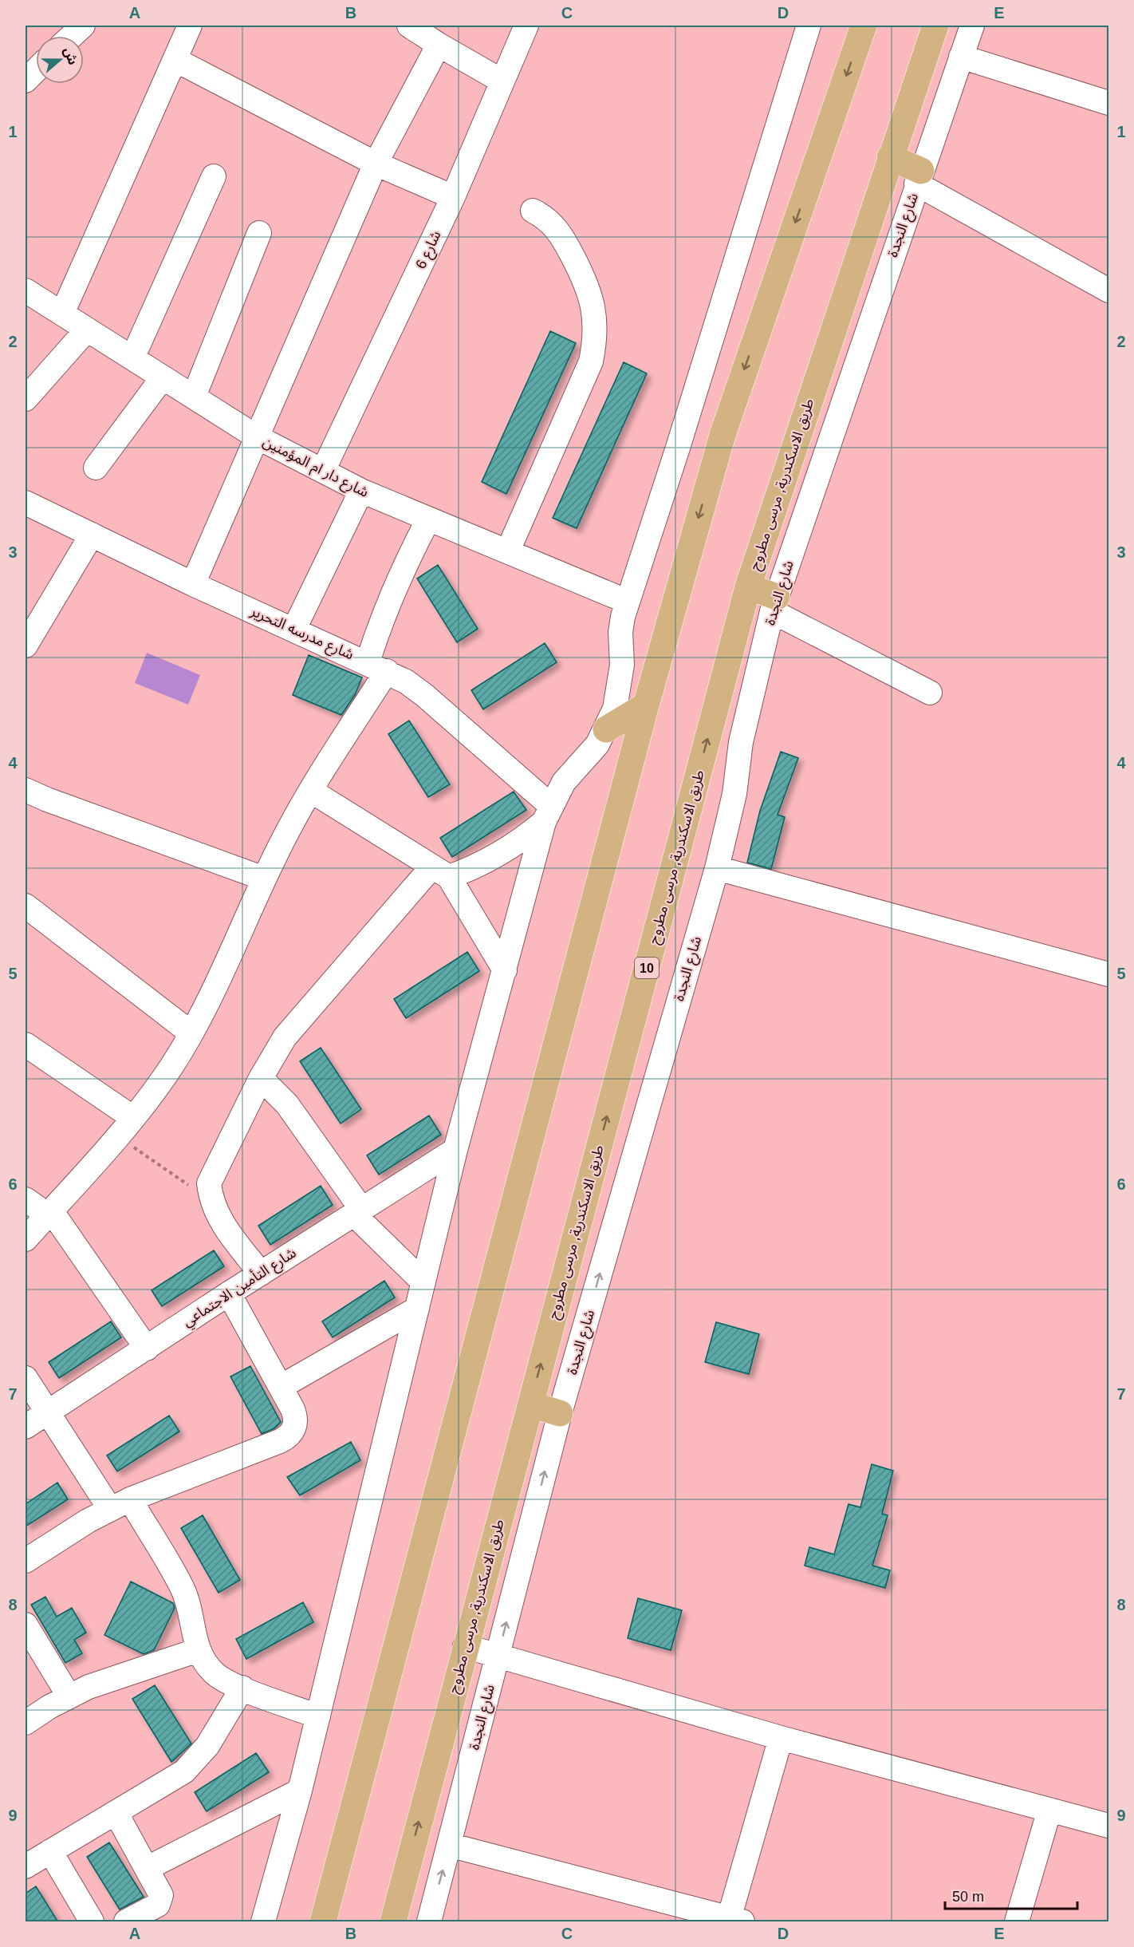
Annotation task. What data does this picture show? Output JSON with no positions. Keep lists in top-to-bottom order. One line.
{"streets":{"main road":["طريق الاسكندرية, مرسى مطروح","10"],"street":["شارع النجدة","شارع 6","شارع دار ام المؤمنين","شارع مدرسه التحرير","شارع التأمين الاجتماعي"]},"crossings":[["شارع 6","شارع دار ام المؤمنين"]],"scale_bar":"50 m","north":"right","grid":{"columns":["A","B","C","D","E"],"rows":["1","2","3","4","5","6","7","8","9"]}}
